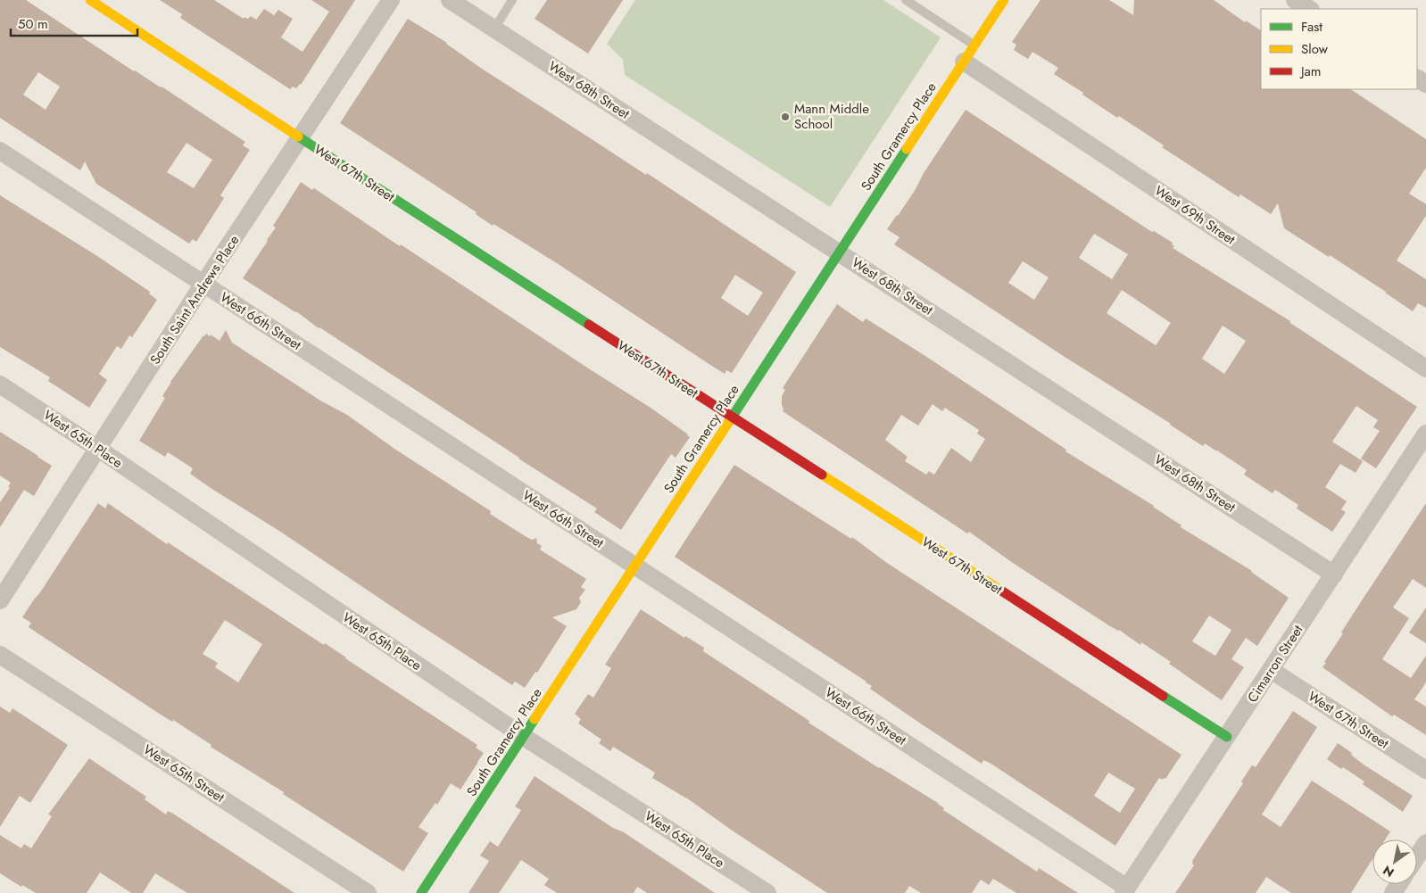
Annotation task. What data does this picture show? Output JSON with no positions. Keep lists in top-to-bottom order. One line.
{"streets":{"street":["West 68th Street","South Gramercy Place","West 67th Street","West 69th Street","South Saint Andrews Place","West 66th Street","West 65th Place","Cimarron Street","West 65th Street"]},"crossings":[["West 68th Street","South Gramercy Place"],["West 68th Street","Cimarron Street"],["South Gramercy Place","West 67th Street"],["South Gramercy Place","West 69th Street"],["South Gramercy Place","West 66th Street"],["South Gramercy Place","West 65th Place"],["West 67th Street","South Saint Andrews Place"],["West 67th Street","Cimarron Street"],["South Saint Andrews Place","West 66th Street"],["South Saint Andrews Place","West 65th Place"],["West 66th Street","Cimarron Street"]],"places":["Mann Middle School"],"legend":["Fast","Slow","Jam"],"scale_bar":"50 m","north":"bottom left"}
